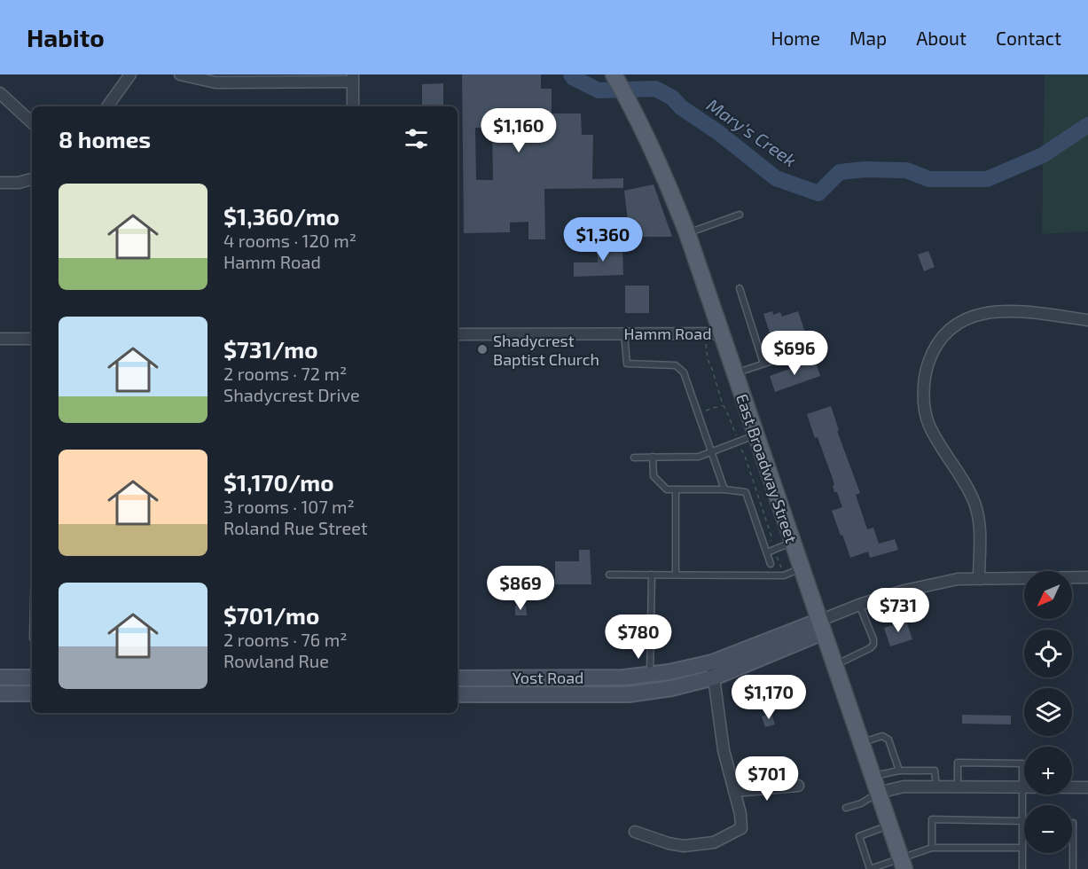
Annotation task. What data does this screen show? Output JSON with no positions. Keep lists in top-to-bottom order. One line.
{"streets":{"main road":["East Broadway Street","Yost Road"],"street":["Hamm Road"]},"crossings":[["Hamm Road","East Broadway Street"],["East Broadway Street","Yost Road"]],"water":["Mary's Creek"],"places":["Shadycrest Baptist Church"],"north":"bottom left","page":{"header":"Habito","nav":["Home","Map","About","Contact"],"heading":"8 homes","price":["$1,160","$1,360","$696","$869","$731","$780","$1,170","$701"],"list":[{"name":"$1,360/mo","note":"4 rooms · 120 m² · Hamm Road"},{"name":"$731/mo","note":"2 rooms · 72 m² · Shadycrest Drive"},{"name":"$1,170/mo","note":"3 rooms · 107 m² · Roland Rue Street"},{"name":"$701/mo","note":"2 rooms · 76 m² · Rowland Rue"}],"map_buttons":["+","−"]}}
